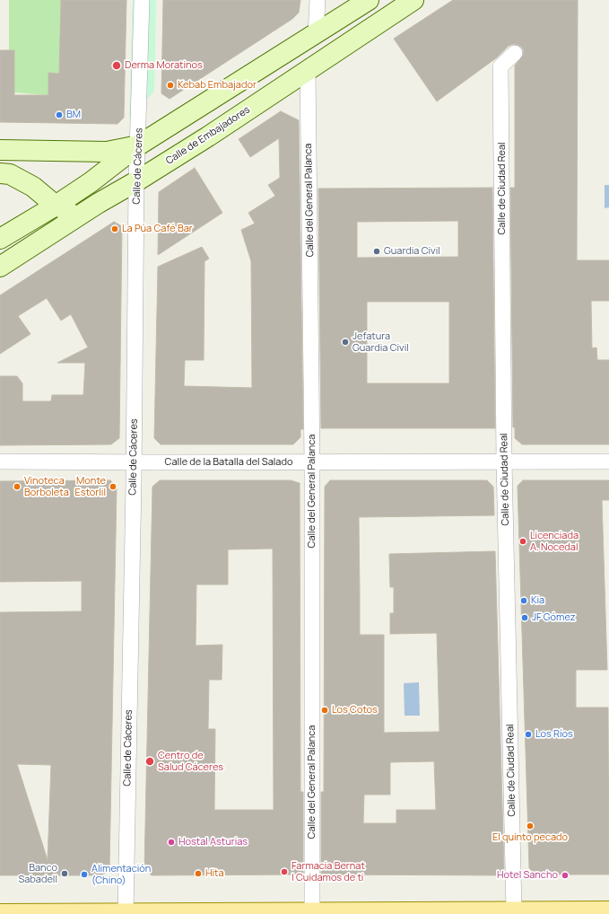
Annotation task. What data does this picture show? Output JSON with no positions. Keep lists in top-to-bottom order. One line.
{"streets":{"main road":["Calle de Embajadores"],"street":["Calle de Cáceres","Calle de Ciudad Real","Calle del General Palanca","Calle de la Batalla del Salado"]},"crossings":[["Calle de Embajadores","Calle de Cáceres"],["Calle de Embajadores","Calle del General Palanca"],["Calle de Cáceres","Calle de la Batalla del Salado"],["Calle de Ciudad Real","Calle de la Batalla del Salado"],["Calle del General Palanca","Calle de la Batalla del Salado"]],"places":["Derma Moratinos","Kebab Embajador","BM","La Púa Café Bar","Guardia Civil","Jefatura Guardia Civil","Vinoteca Borboleta","Monte Estorlil","Licenciada A. Nocedal","Kia","JF Gómez","Los Cotos","Los Ríos","Centro de Salud Cáceres","El quinto pecado","Hostal Asturias","Farmacia Bernat | Cuidamos de ti","Banco Sabadell","Hita","Alimentación (Chino)","Hotel Sancho"]}
